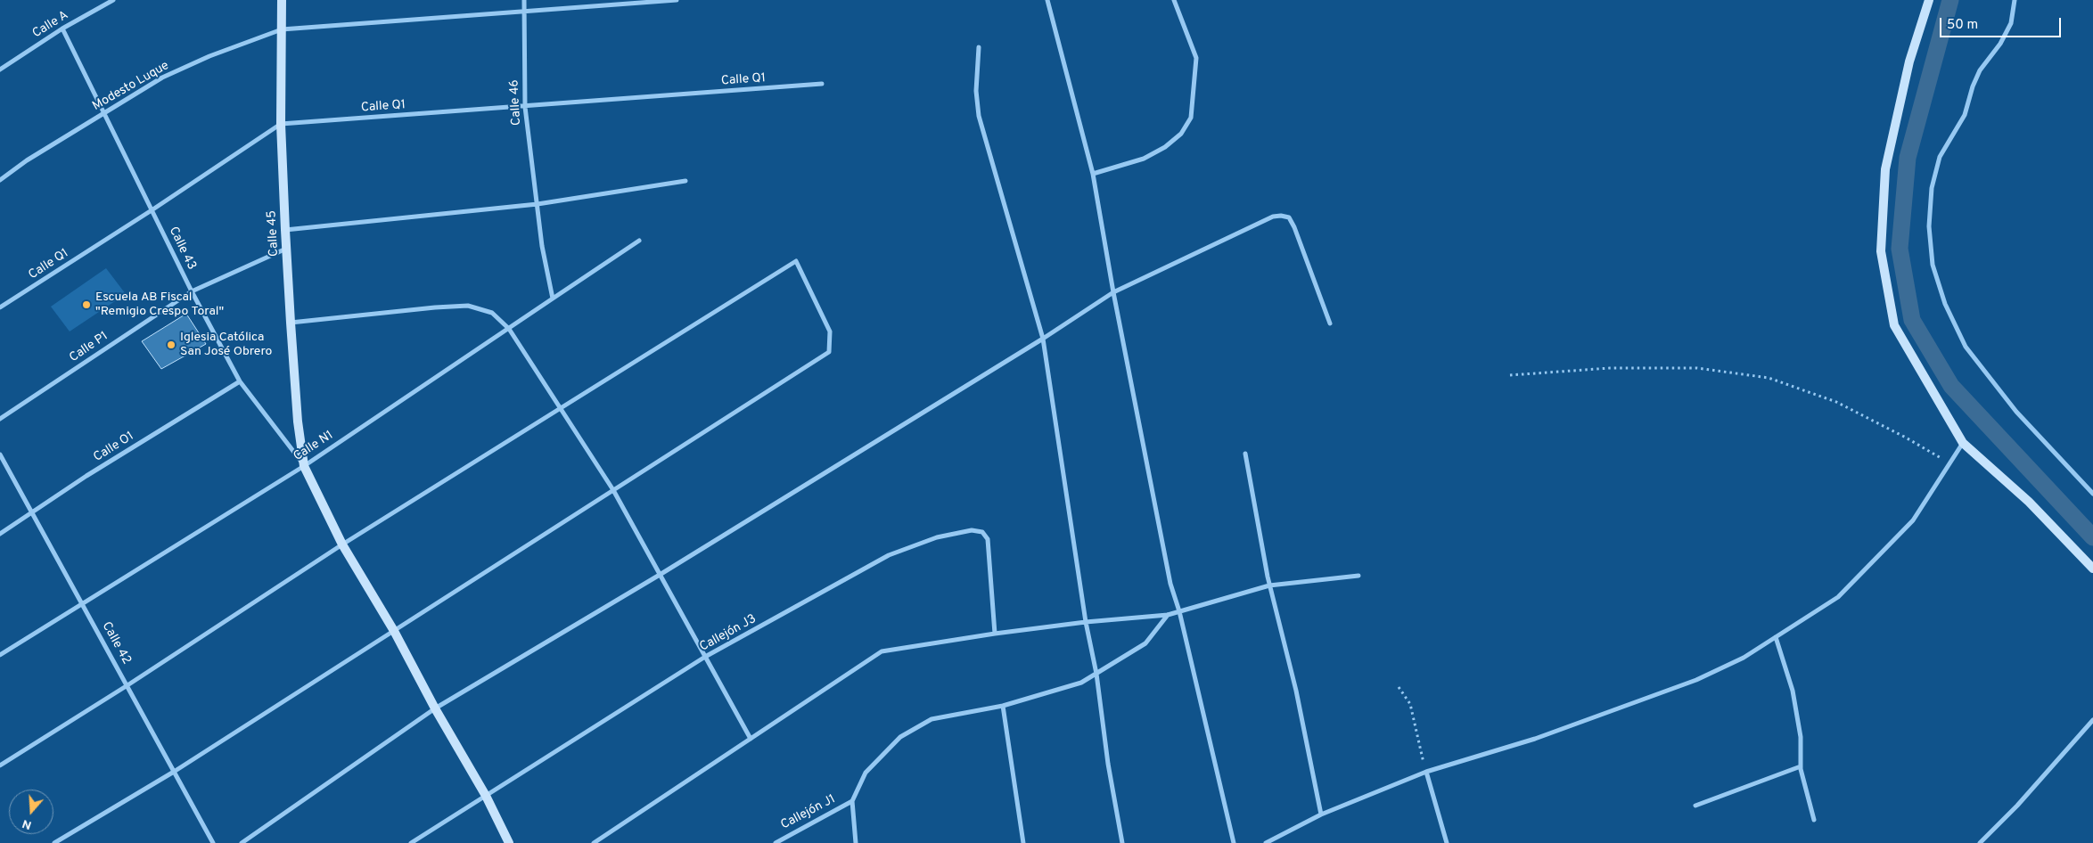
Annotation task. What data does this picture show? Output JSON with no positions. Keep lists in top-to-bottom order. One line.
{"streets":{"street":["Calle A","Calle Q1","Modesto Luque","Calle 46","Calle 45","Calle 43","Calle P1","Calle N1","Calle O1","Callejón J3","Calle 42","Callejón J1"]},"crossings":[["Calle A","Calle 43"],["Calle Q1","Calle 46"],["Calle Q1","Calle 45"],["Calle Q1","Calle 43"],["Modesto Luque","Calle 46"],["Modesto Luque","Calle 45"],["Modesto Luque","Calle 43"],["Calle 45","Calle 43"],["Calle 45","Calle P1"],["Calle 45","Calle N1"],["Calle 45","Callejón J3"],["Calle 43","Calle P1"],["Calle 43","Calle N1"],["Calle 43","Calle O1"],["Calle N1","Calle 42"],["Calle O1","Calle 42"]],"places":["Escuela AB Fiscal \"Remigio Crespo Toral\"","Iglesia Católica San José Obrero"],"scale_bar":"50 m","north":"bottom"}
